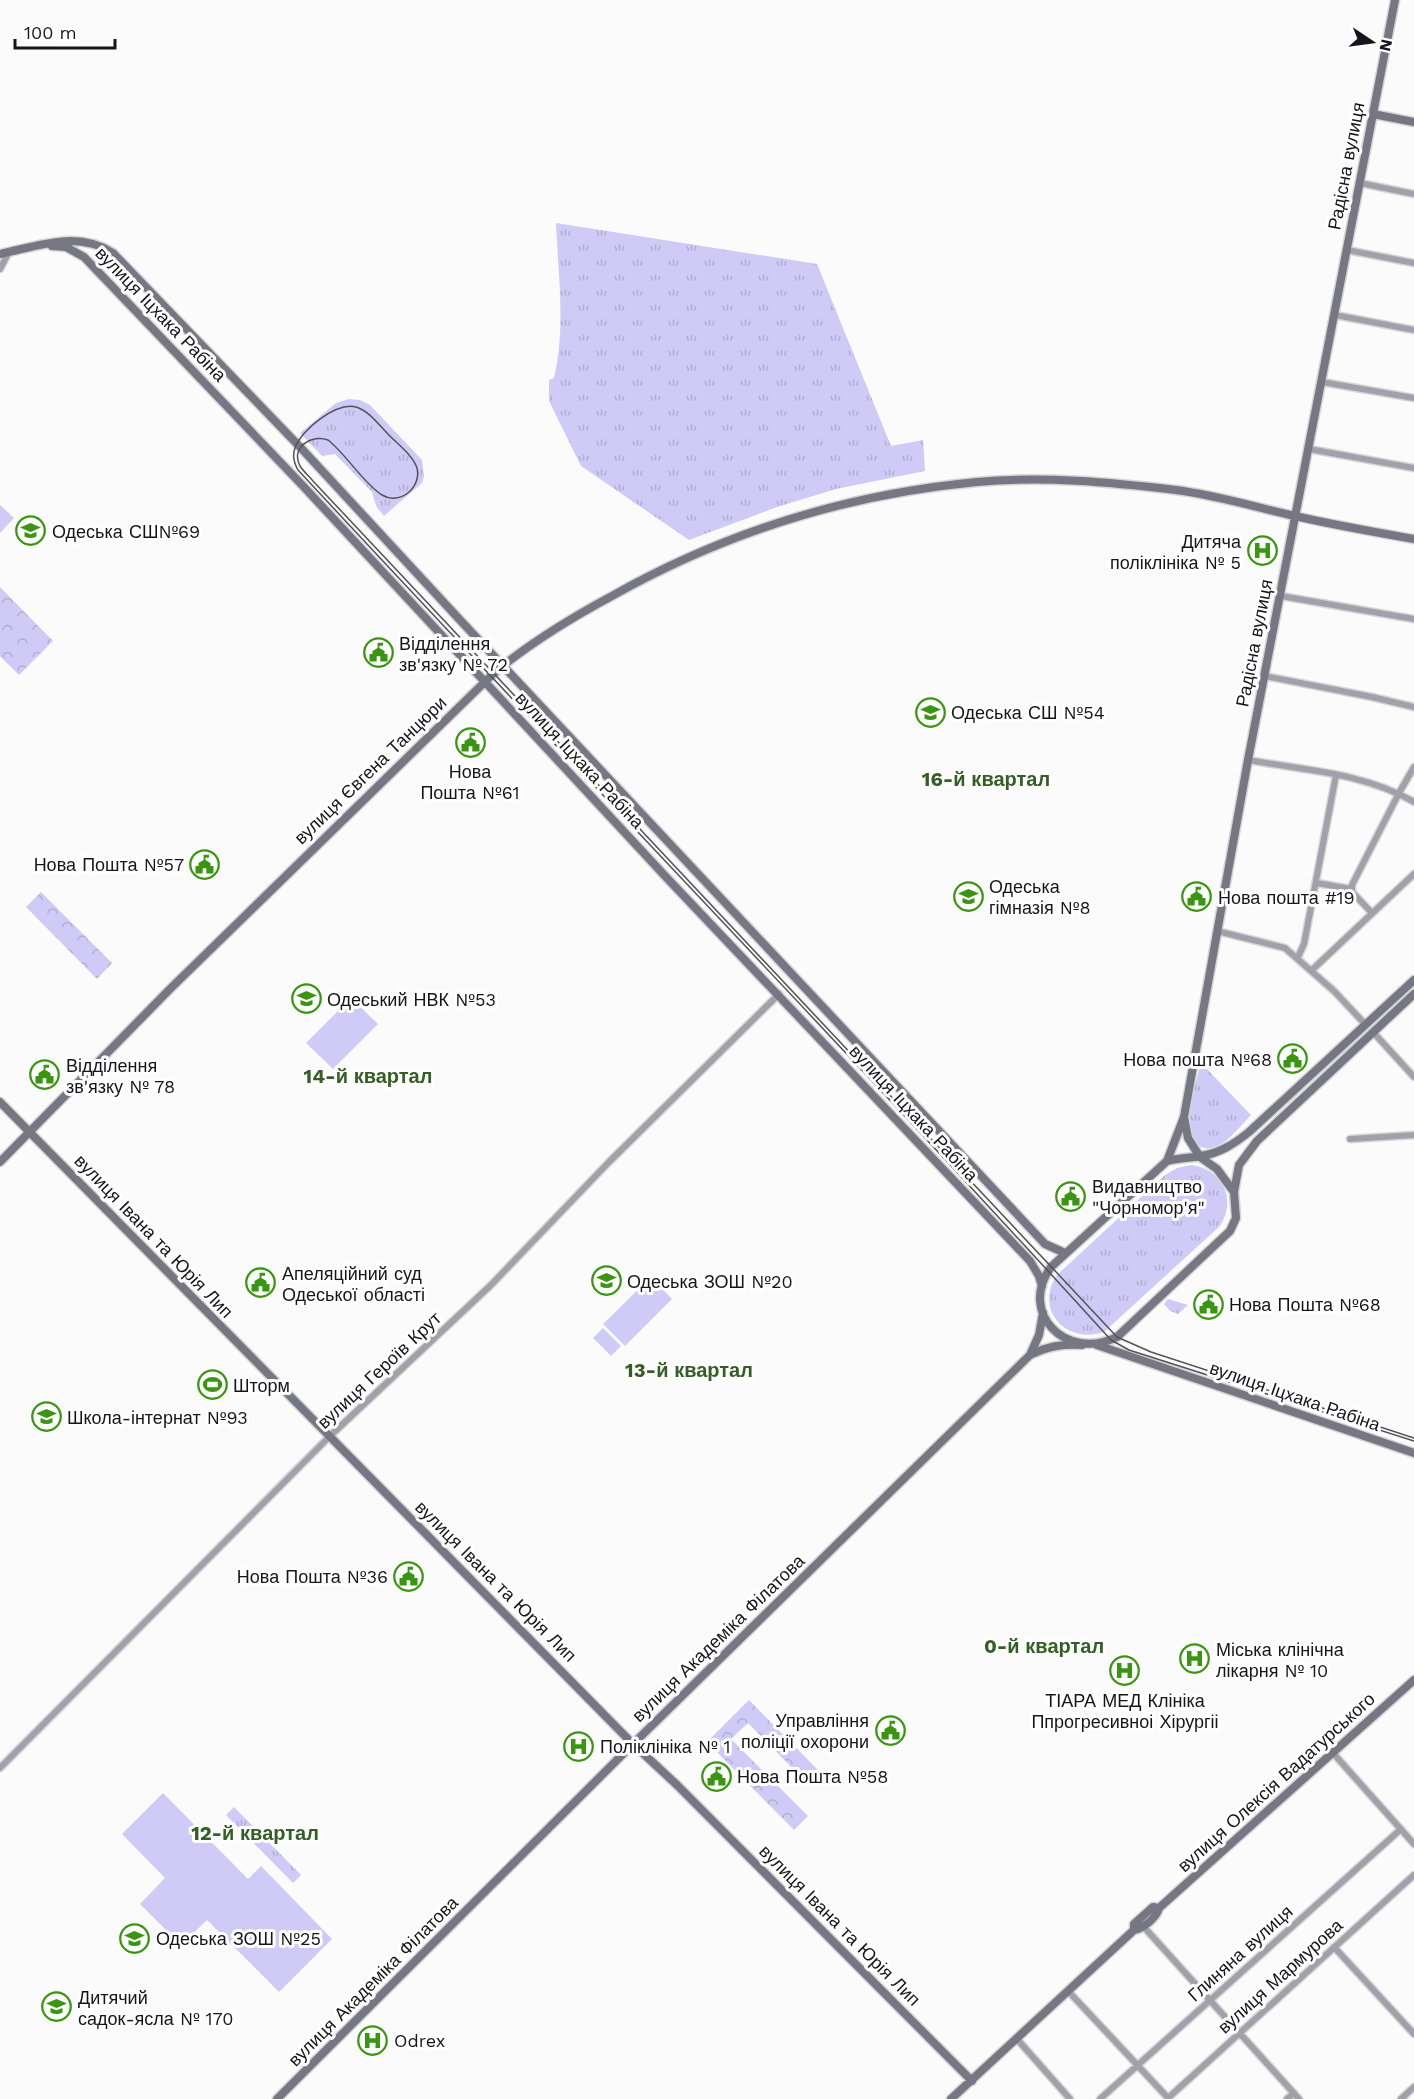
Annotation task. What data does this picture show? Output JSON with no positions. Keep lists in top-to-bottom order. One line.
{"streets":{"main road":["Радісна вулиця","вулиця Іцхака Рабіна","вулиця Євгена Танцюри","вулиця Івана та Юрія Лип","вулиця Академіка Філатова","вулиця Олексія Вадатурського"],"street":["вулиця Героїв Крут","Глиняна вулиця","вулиця Мармурова"]},"crossings":[["Радісна вулиця","вулиця Євгена Танцюри"],["вулиця Іцхака Рабіна","вулиця Євгена Танцюри"],["вулиця Іцхака Рабіна","вулиця Героїв Крут"],["вулиця Іцхака Рабіна","вулиця Академіка Філатова"],["вулиця Євгена Танцюри","вулиця Івана та Юрія Лип"],["вулиця Івана та Юрія Лип","вулиця Героїв Крут"],["вулиця Івана та Юрія Лип","вулиця Академіка Філатова"],["вулиця Івана та Юрія Лип","вулиця Олексія Вадатурського"]],"districts":["16-й квартал","14-й квартал","13-й квартал","0-й квартал","12-й квартал"],"places":{"school or university":["Одеська СШ№69","Одеська СШ №54","Одеська гімназія №8","Одеський НВК №53","Одеська ЗОШ №20","Школа-інтернат №93","Одеська ЗОШ №25","Дитячий садок-ясла № 170"],"hospital":["Дитяча поліклініка № 5","Міська клінічна лікарня № 10","ТІАРА МЕД Клініка Ппрогресивноі Хірургіі","Поліклініка № 1","Odrex"],"public building":["Відділення зв'язку № 72","Нова Пошта №61","Нова Пошта №57","Нова пошта #19","Нова пошта №68","Відділення зв'язку № 78","Видавництво \"Чорномор'я\"","Апеляційний суд Одеської області","Нова Пошта №68","Нова Пошта №36","Управління поліції охорони","Нова Пошта №58"],"sports":["Шторм"]},"scale_bar":"100 m","north":"right"}
